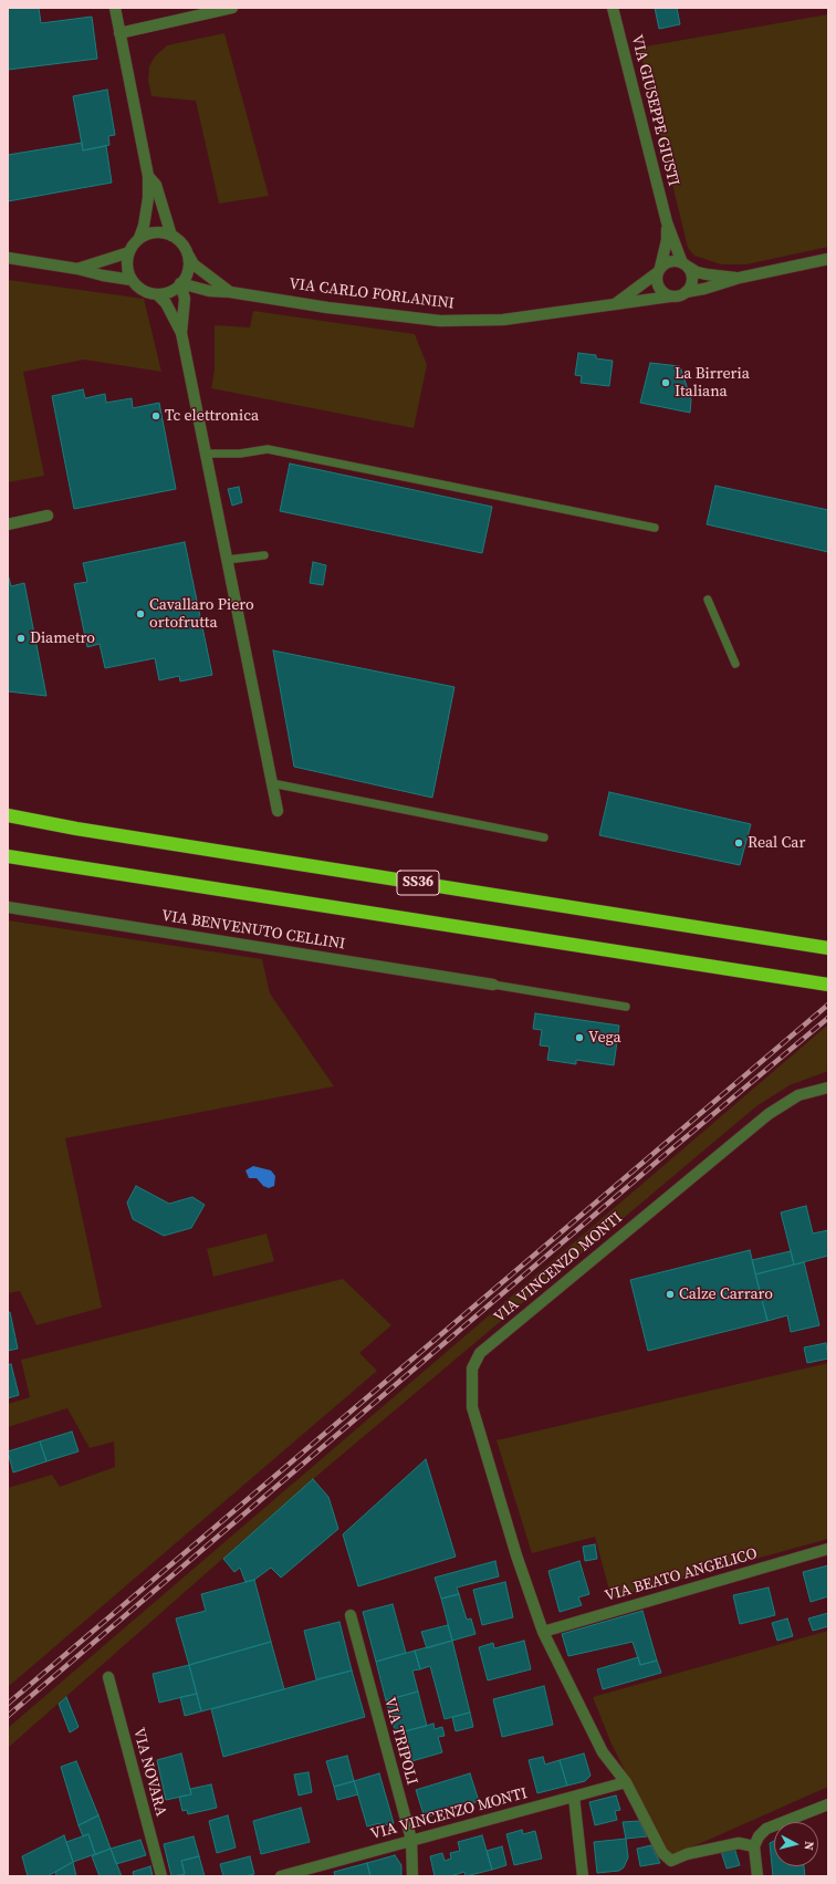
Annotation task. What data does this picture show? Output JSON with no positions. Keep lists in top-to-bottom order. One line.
{"streets":{"highway":["SS36"],"street":["VIA GIUSEPPE GIUSTI","VIA CARLO FORLANINI","VIA BENVENUTO CELLINI","VIA VINCENZO MONTI","VIA BEATO ANGELICO","VIA TRIPOLI","VIA NOVARA"]},"crossings":[["VIA GIUSEPPE GIUSTI","VIA CARLO FORLANINI"],["VIA VINCENZO MONTI","VIA BEATO ANGELICO"],["VIA VINCENZO MONTI","VIA TRIPOLI"]],"places":["La Birreria Italiana","Tc elettronica","Cavallaro Piero ortofrutta","Diametro","Real Car","Vega","Calze Carraro"],"north":"right"}
